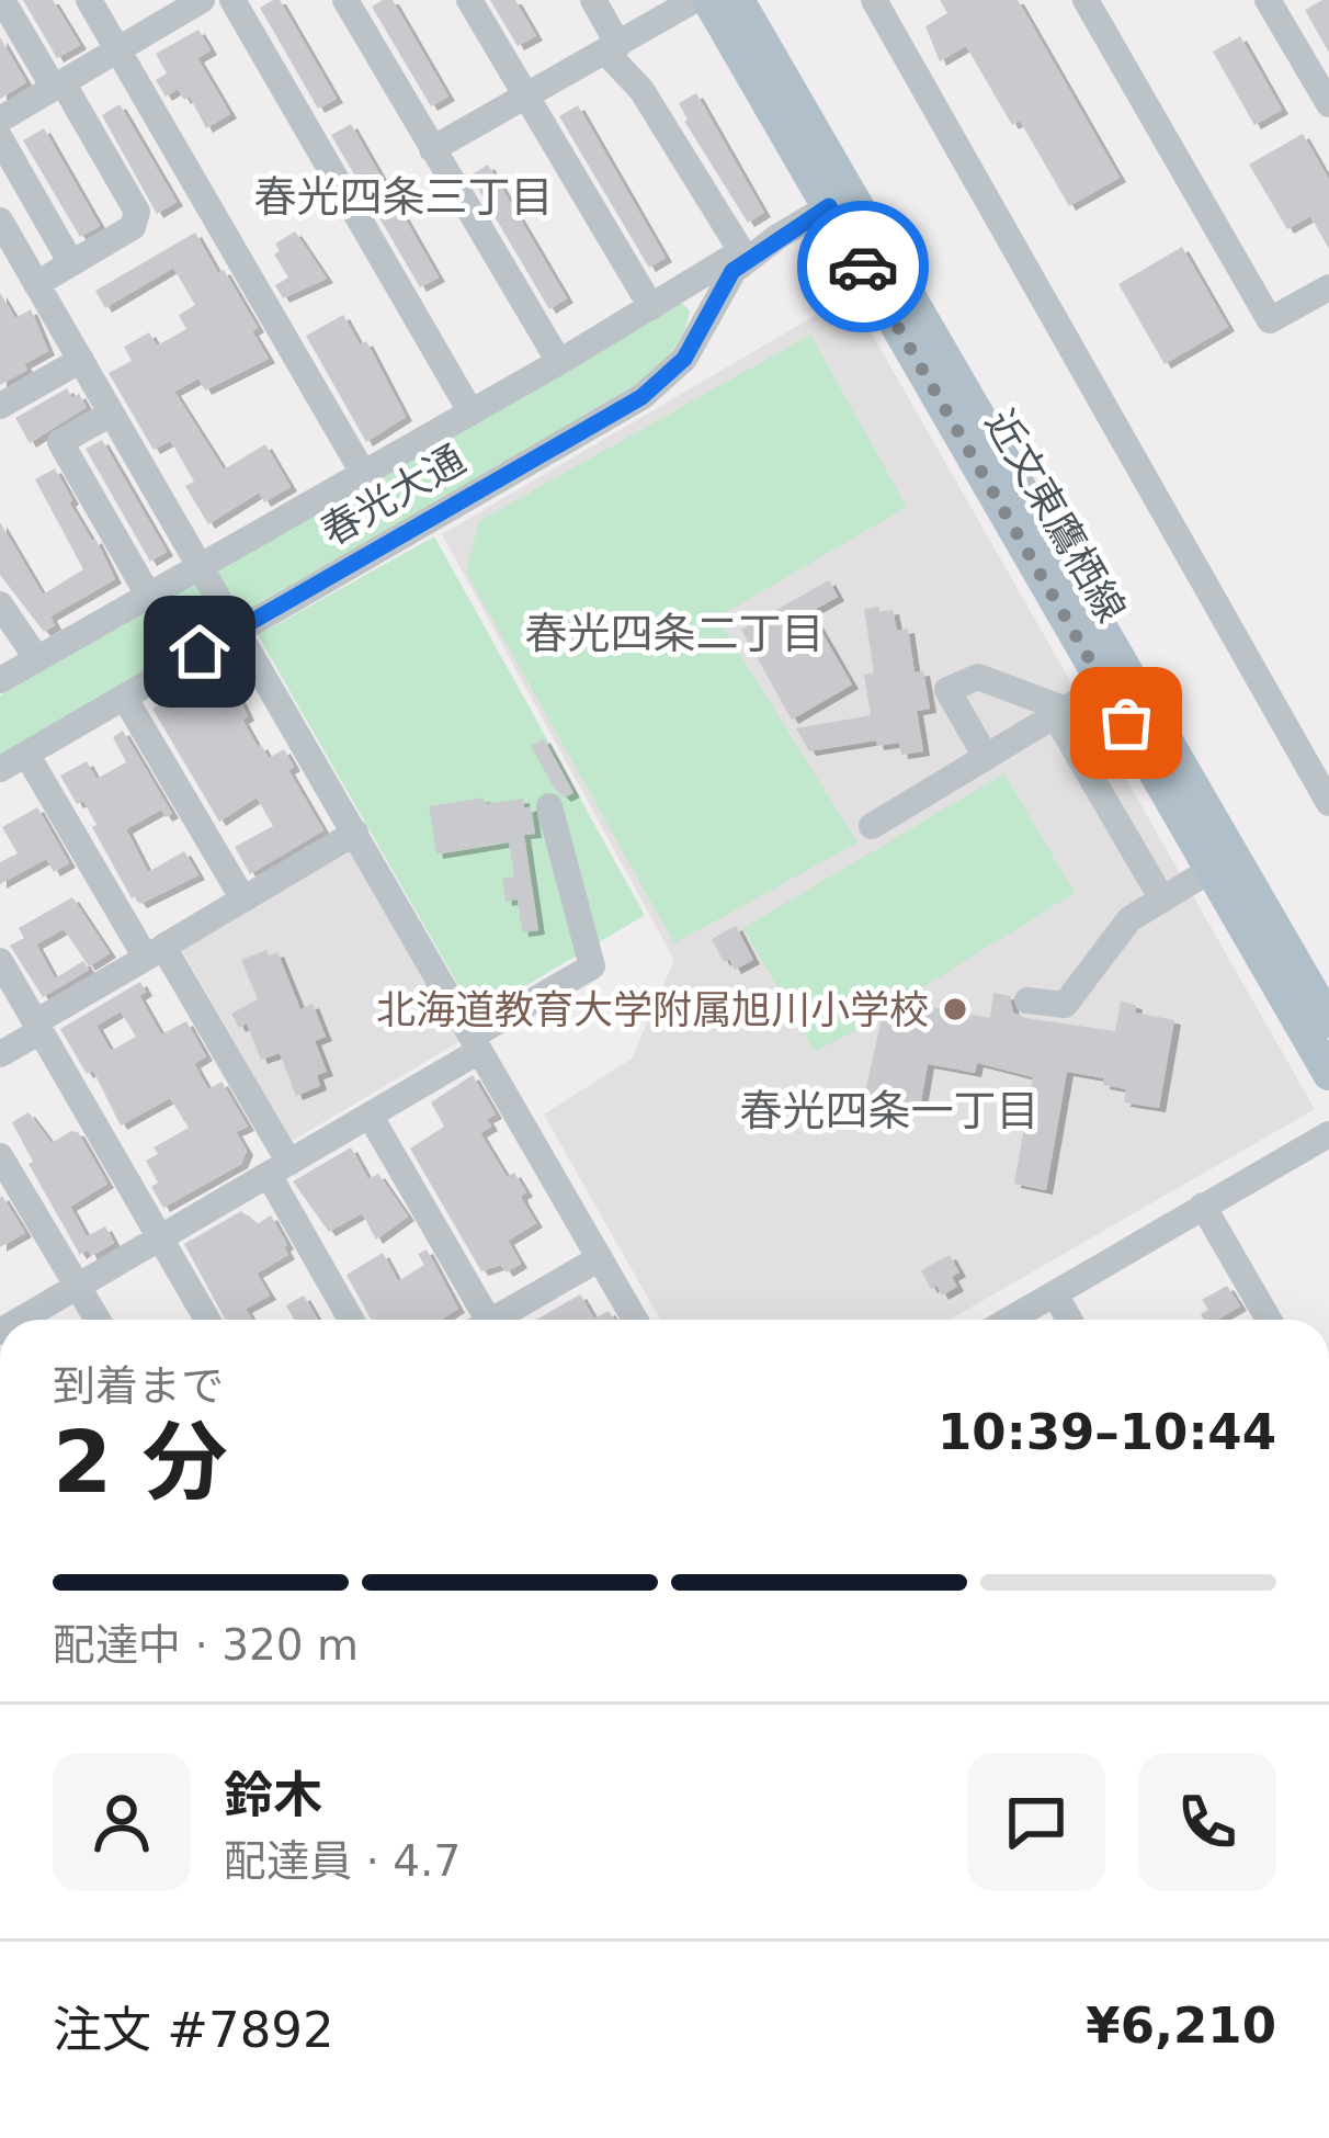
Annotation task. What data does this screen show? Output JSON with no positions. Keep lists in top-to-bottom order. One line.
{"streets":{"main road":["近文東鷹栖線"],"street":["春光大通"]},"crossings":[["春光大通","近文東鷹栖線"]],"districts":["春光四条三丁目","春光四条二丁目","春光四条一丁目"],"places":["北海道教育大学附属旭川小学校"],"page":{"heading":["2 分","到着まで","10:39–10:44"],"panel":["鈴木","配達員 · 4.7","注文 #7892","¥6,210"],"bar":"配達中 · 320 m"}}
